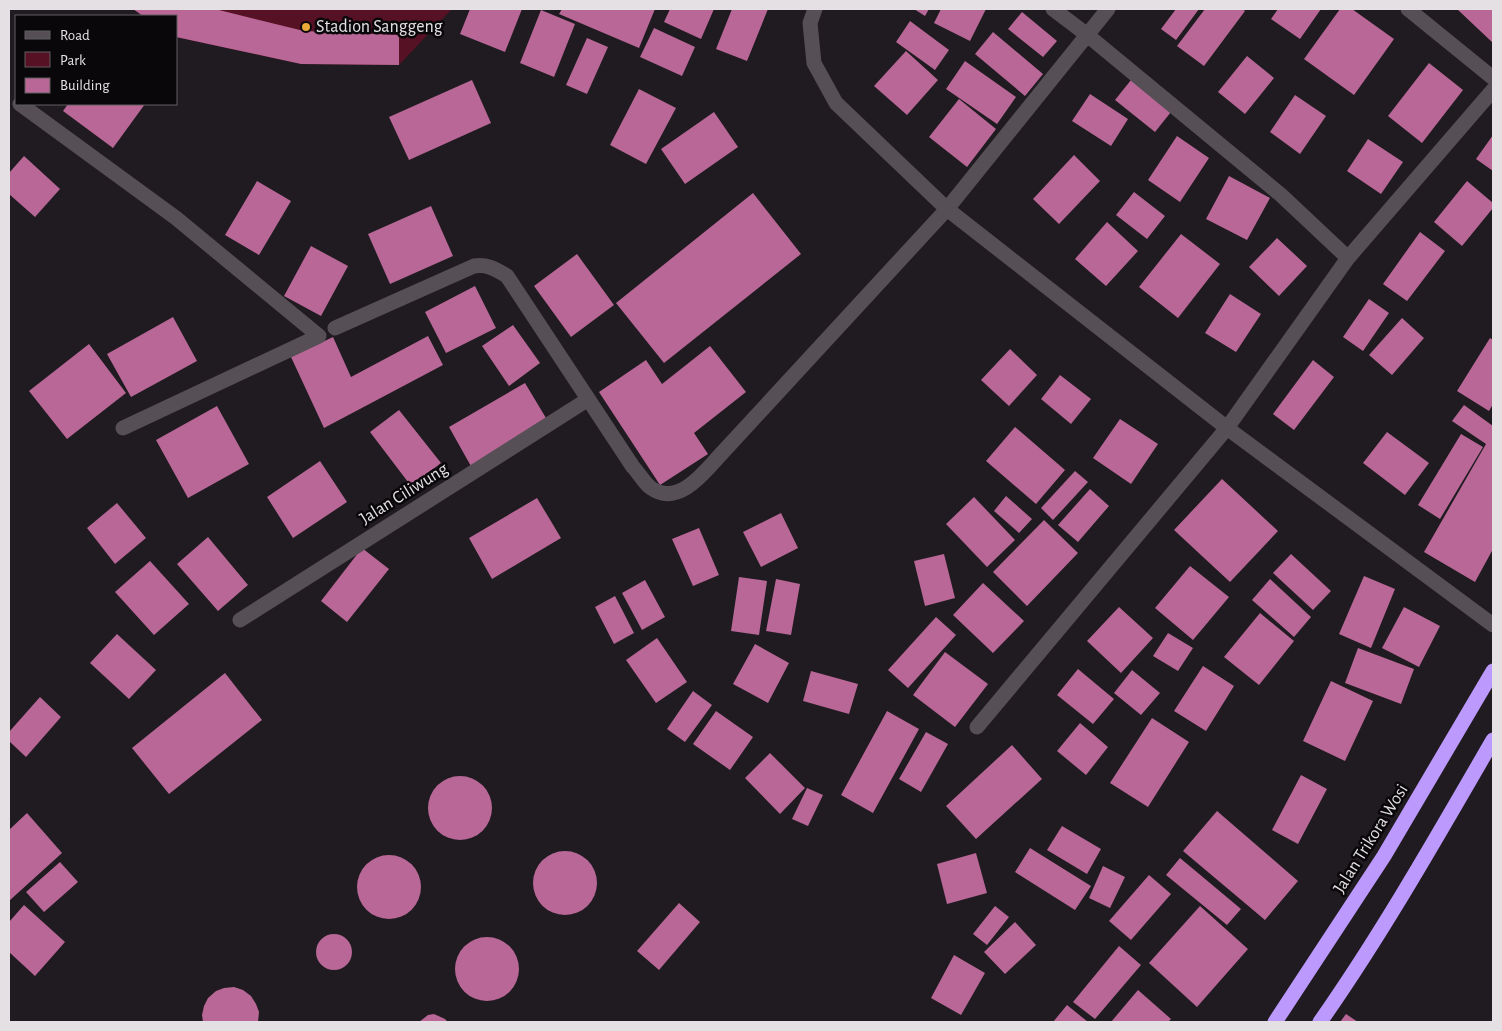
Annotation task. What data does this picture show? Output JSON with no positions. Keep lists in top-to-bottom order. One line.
{"streets":{"highway":["Jalan Trikora Wosi"],"street":["Jalan Ciliwung"]},"places":["Stadion Sanggeng"],"legend":["Road","Park","Building"]}
